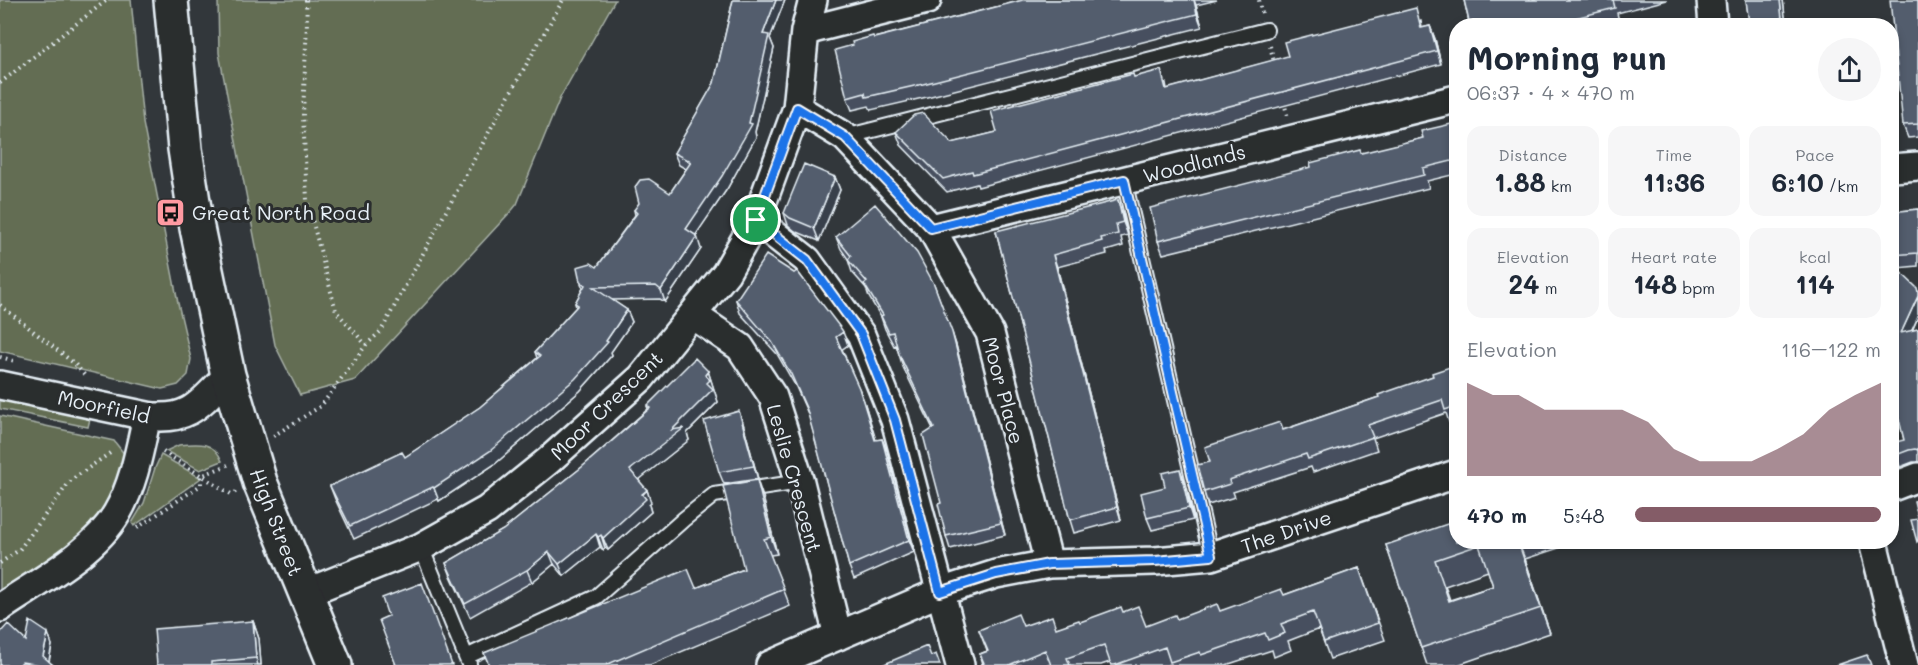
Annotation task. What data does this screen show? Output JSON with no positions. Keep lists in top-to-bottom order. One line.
{"streets":{"main road":["High Street"],"street":["Woodlands","Moor Place","Moor Crescent","Moorfield","Leslie Crescent","The Drive"]},"crossings":[["Woodlands","Moor Place"],["Moor Place","Moor Crescent"],["Moor Place","The Drive"],["Moor Crescent","Leslie Crescent"],["Moor Crescent","High Street"],["Moorfield","High Street"],["Leslie Crescent","The Drive"]],"places":{"bus stop":["Great North Road"]},"page":{"heading":["Morning run","06:37 · 4 × 470 m"],"stats":[["Distance","1.88 km"],["Time","11:36"],["Pace","6:10 /km"],["Elevation","24 m"],["Heart rate","148 bpm"],["kcal","114"]],"chart":["Elevation","116–122 m"],"list":[{"name":"470 m","note":"5:48"}]}}
